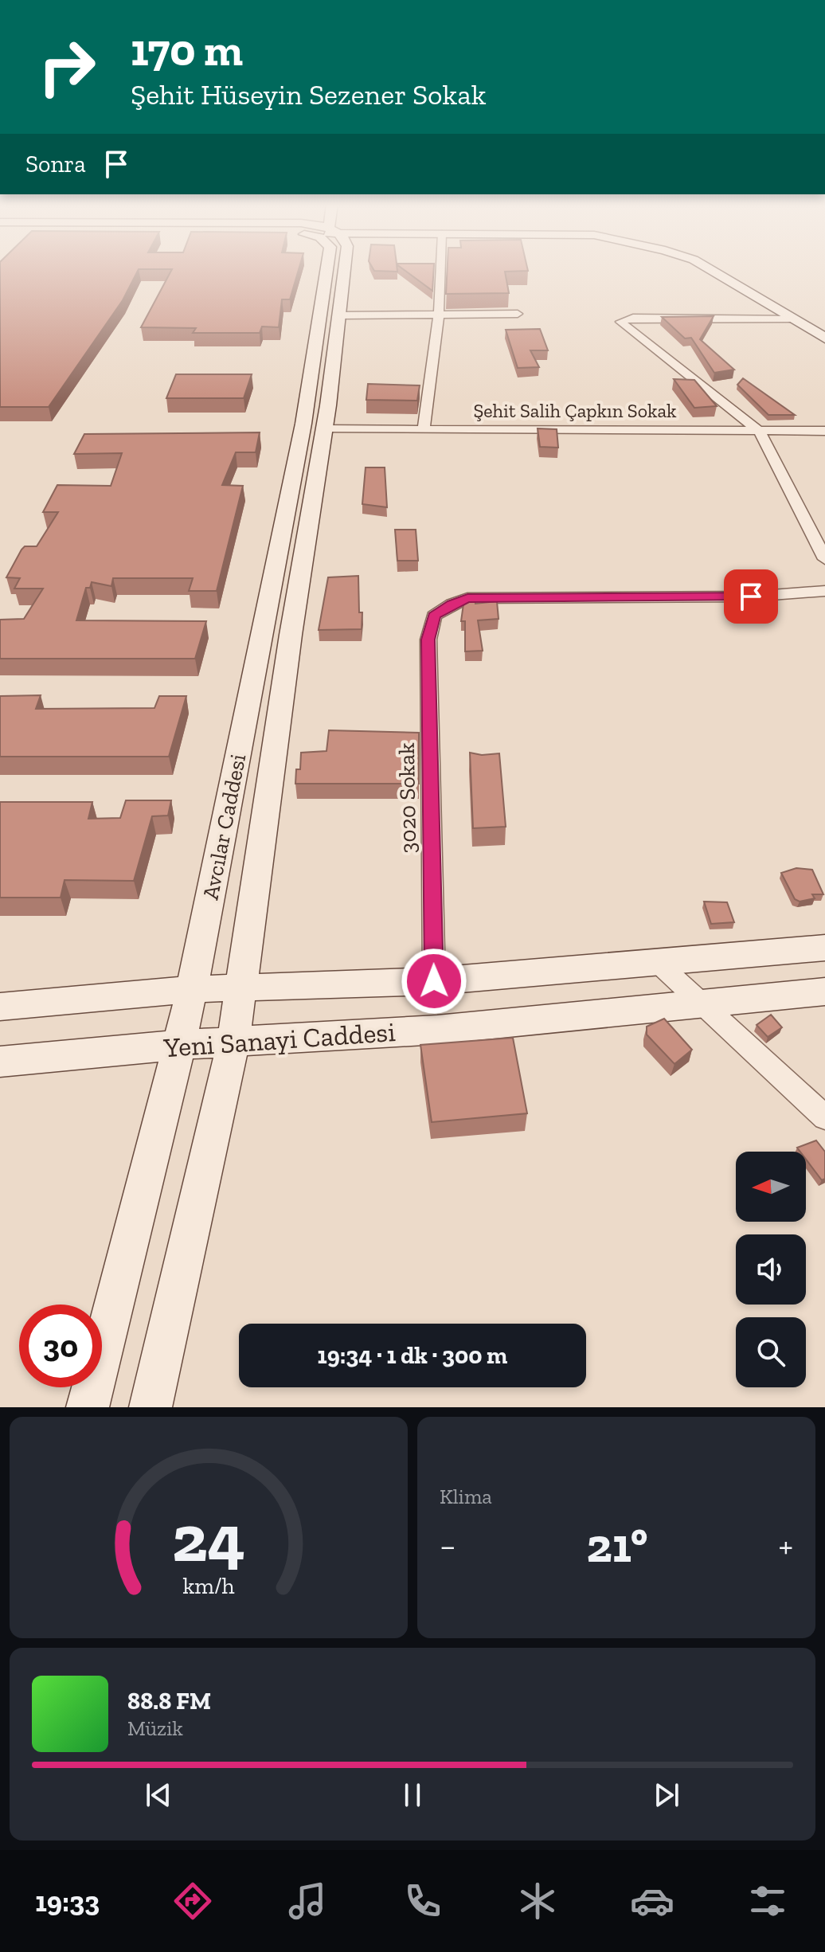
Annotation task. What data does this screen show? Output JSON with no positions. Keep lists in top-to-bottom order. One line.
{"streets":{"main road":["Avcılar Caddesi","Yeni Sanayi Caddesi"],"street":["Şehit Salih Çapkın Sokak","3020 Sokak"]},"crossings":[["Şehit Salih Çapkın Sokak","Avcılar Caddesi"],["3020 Sokak","Yeni Sanayi Caddesi"],["Avcılar Caddesi","Yeni Sanayi Caddesi"]],"north":"left","page":{"turn":["170 m","Şehit Hüseyin Sezener Sokak"],"then":"Sonra","limit":"30","trip":"19:34 · 1 dk · 300 m","tile":"Klima","heat":["−","21°","+"],"song":["88.8 FM","Müzik"],"tabs":"19:33","gauge":["24","km/h"]}}
